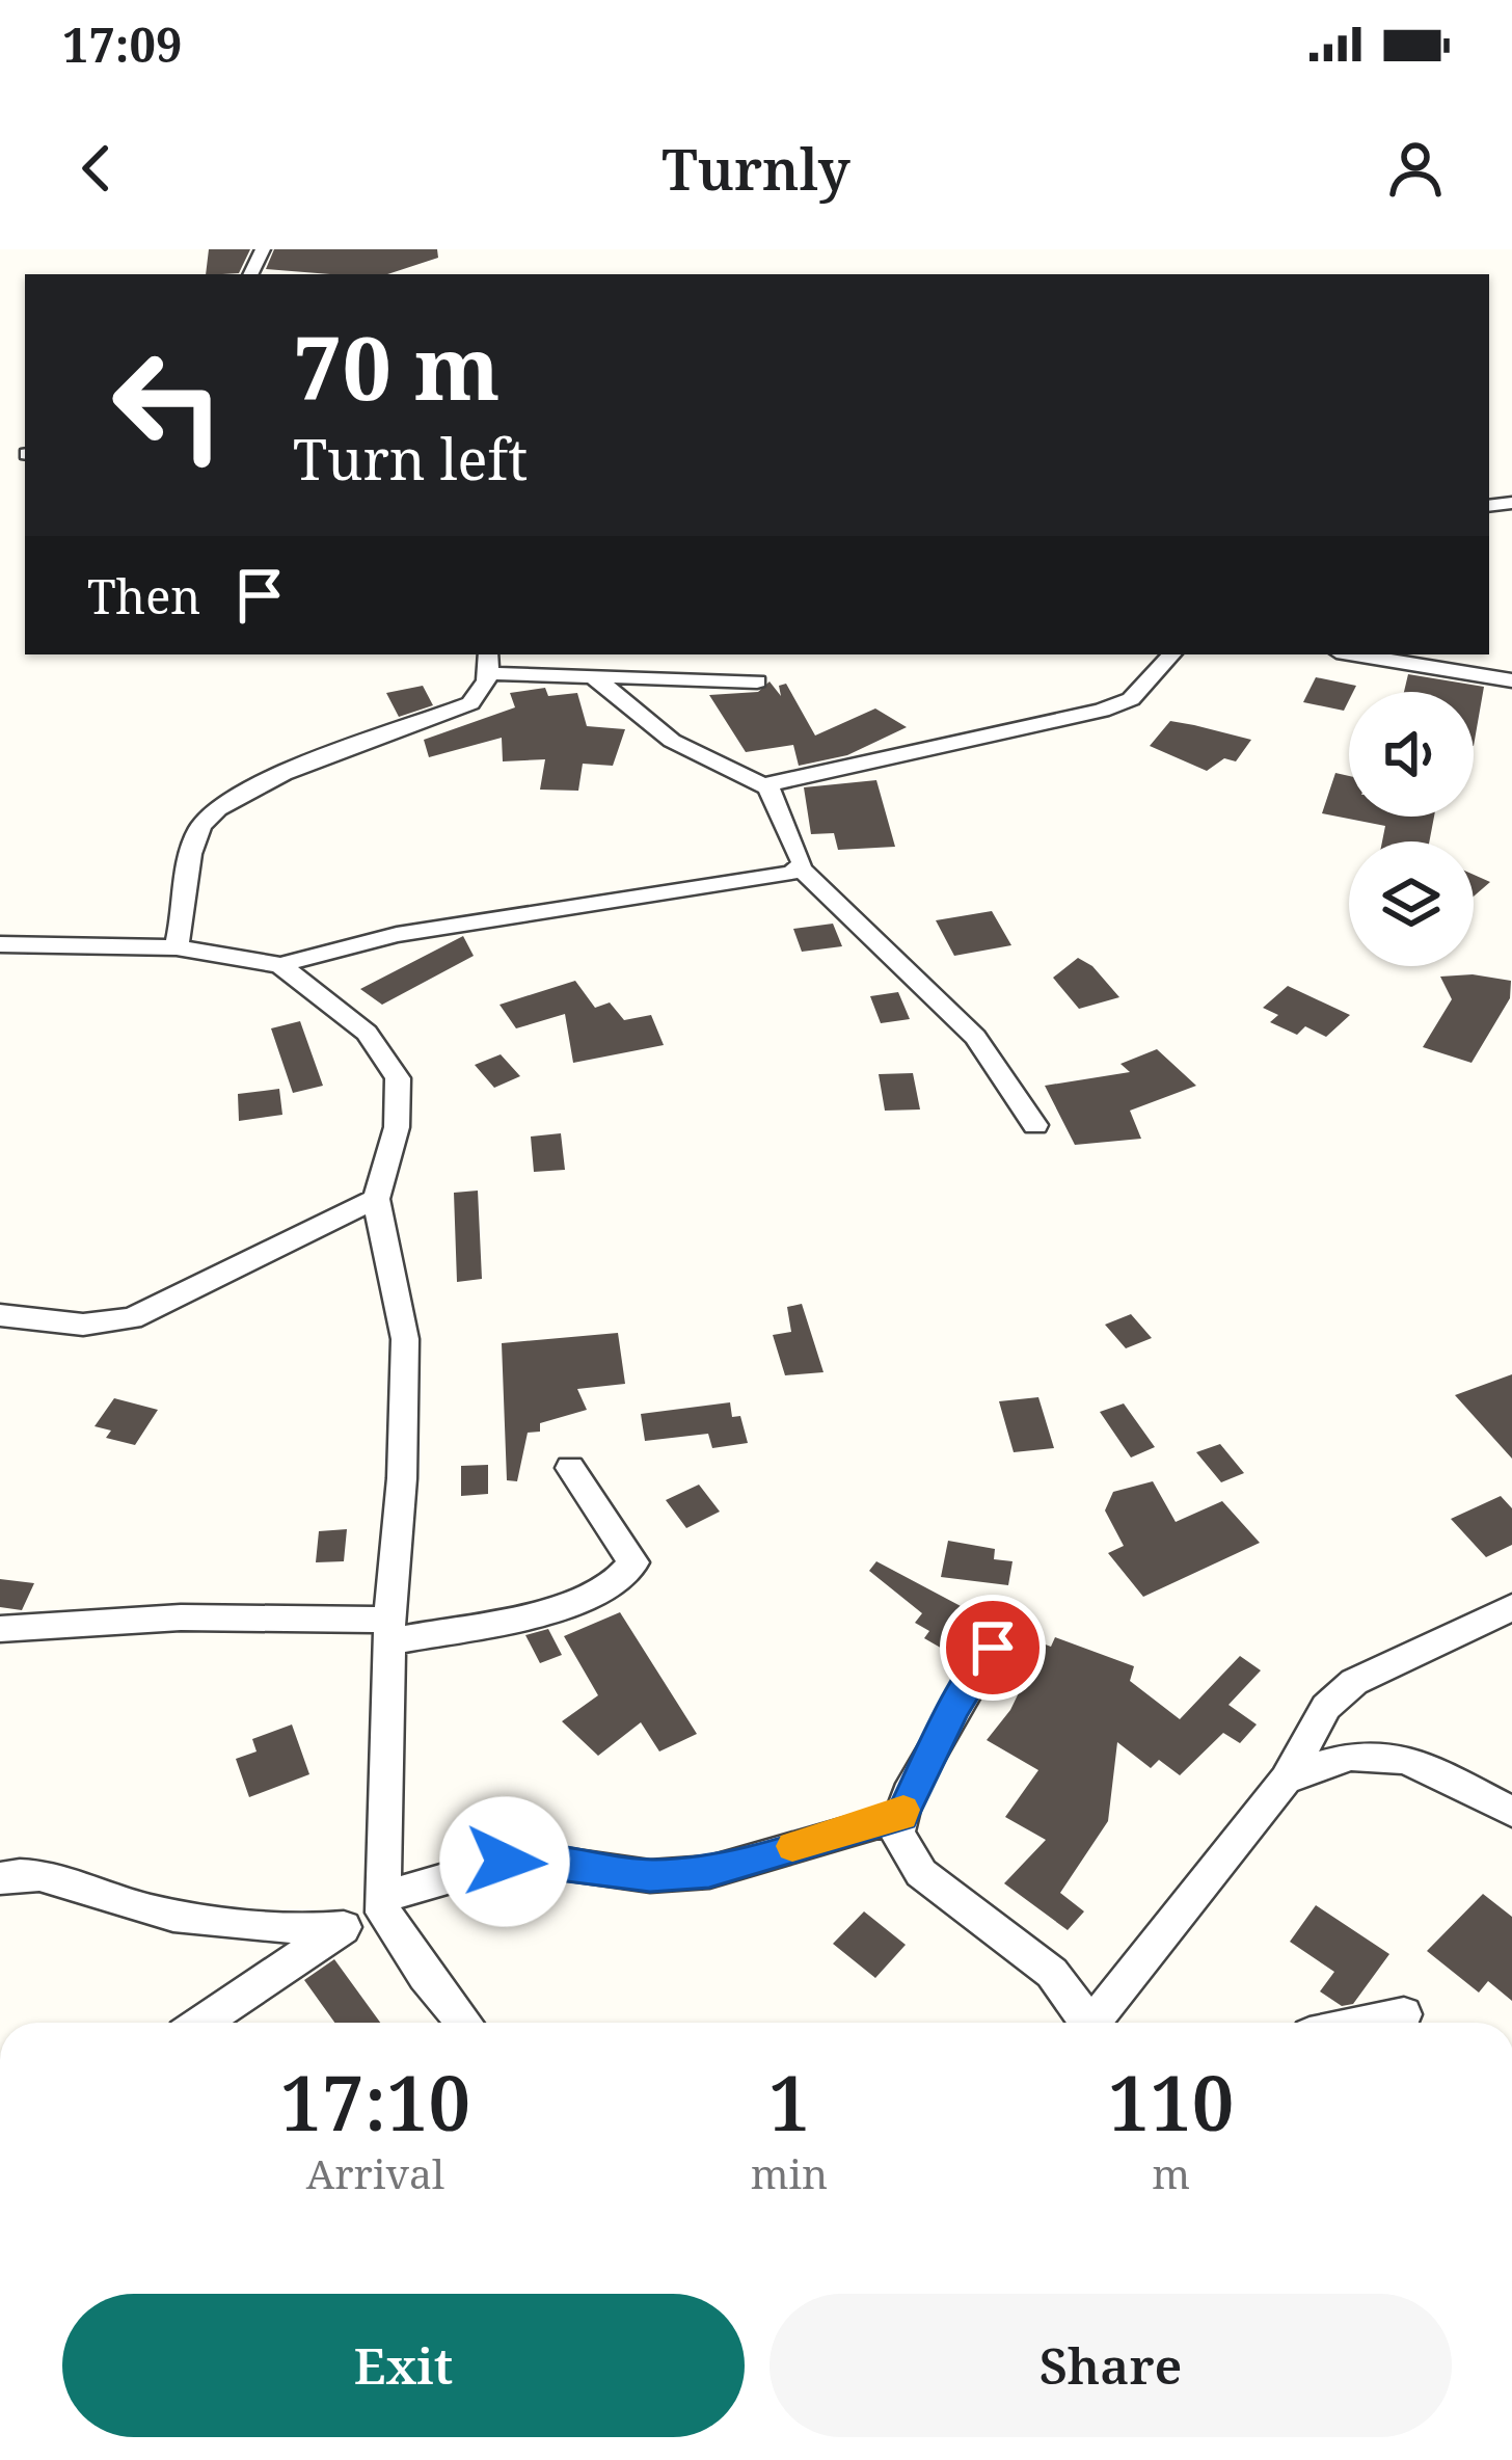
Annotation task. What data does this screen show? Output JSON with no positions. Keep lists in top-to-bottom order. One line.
{"page":{"status":"17:09","header":"Turnly","turn":["70 m","Turn left"],"then":"Then","eta":["17:10","Arrival","1","min","110","m"],"buttons":["Exit","Share"]}}
